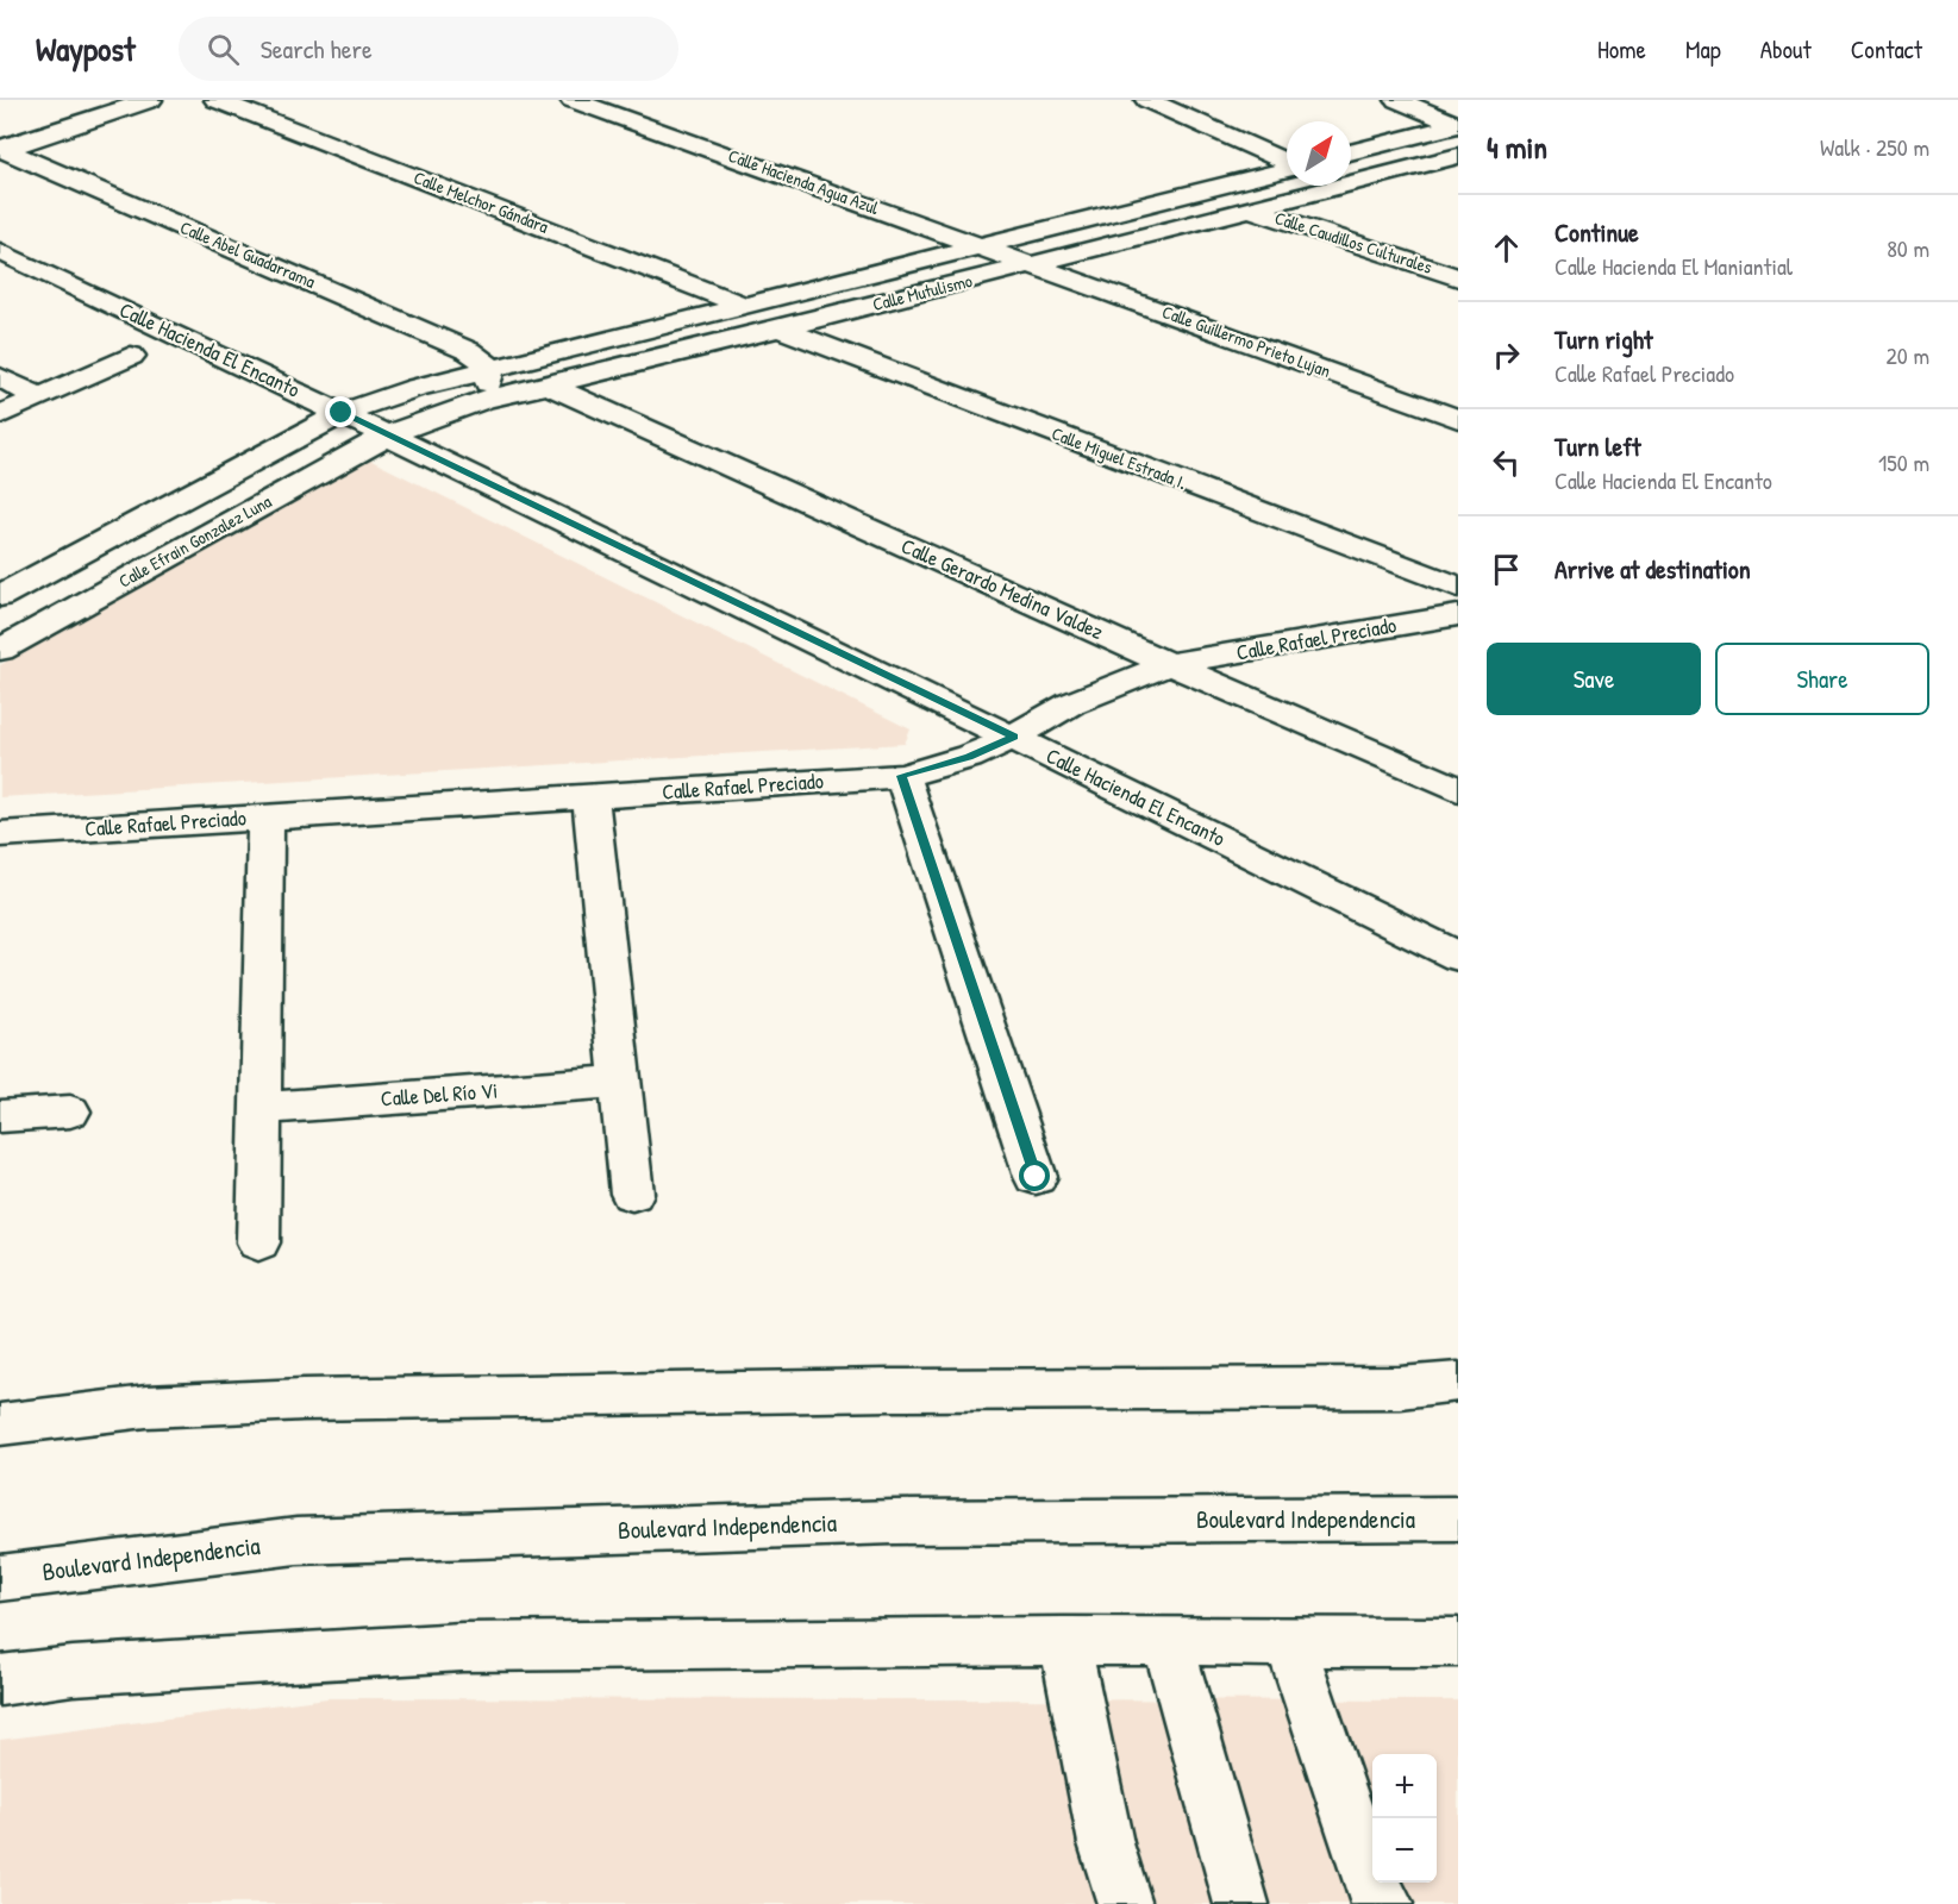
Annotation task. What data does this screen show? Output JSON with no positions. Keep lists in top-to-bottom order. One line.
{"streets":{"street":["Calle Hacienda Agua Azul","Calle Melchor Gándara","Calle Caudillos Culturales","Calle Abel Guadarrama","Calle Mutulismo","Calle Guillermo Prieto Lujan","Calle Hacienda El Encanto","Calle Miguel Estrada I.","Calle Efrain Gonzalez Luna","Calle Gerardo Medina Valdez","Calle Rafael Preciado","Calle Del Río Vi","Boulevard Independencia"]},"crossings":[["Calle Hacienda Agua Azul","Calle Mutulismo"],["Calle Hacienda Agua Azul","Calle Guillermo Prieto Lujan"],["Calle Melchor Gándara","Calle Mutulismo"],["Calle Caudillos Culturales","Calle Mutulismo"],["Calle Abel Guadarrama","Calle Mutulismo"],["Calle Mutulismo","Calle Guillermo Prieto Lujan"],["Calle Mutulismo","Calle Hacienda El Encanto"],["Calle Mutulismo","Calle Miguel Estrada I."],["Calle Mutulismo","Calle Efrain Gonzalez Luna"],["Calle Mutulismo","Calle Gerardo Medina Valdez"],["Calle Hacienda El Encanto","Calle Efrain Gonzalez Luna"],["Calle Hacienda El Encanto","Calle Rafael Preciado"],["Calle Gerardo Medina Valdez","Calle Rafael Preciado"]],"north":"top right","page":{"header":"Waypost","search":"Search here","nav":["Home","Map","About","Contact"],"heading":["4 min","Walk · 250 m"],"list":[["Continue","Calle Hacienda El Maniantial","80 m"],["Turn right","Calle Rafael Preciado","20 m"],["Turn left","Calle Hacienda El Encanto","150 m"],"Arrive at destination"],"buttons":["Save","Share"],"map_buttons":["+","−"]}}
